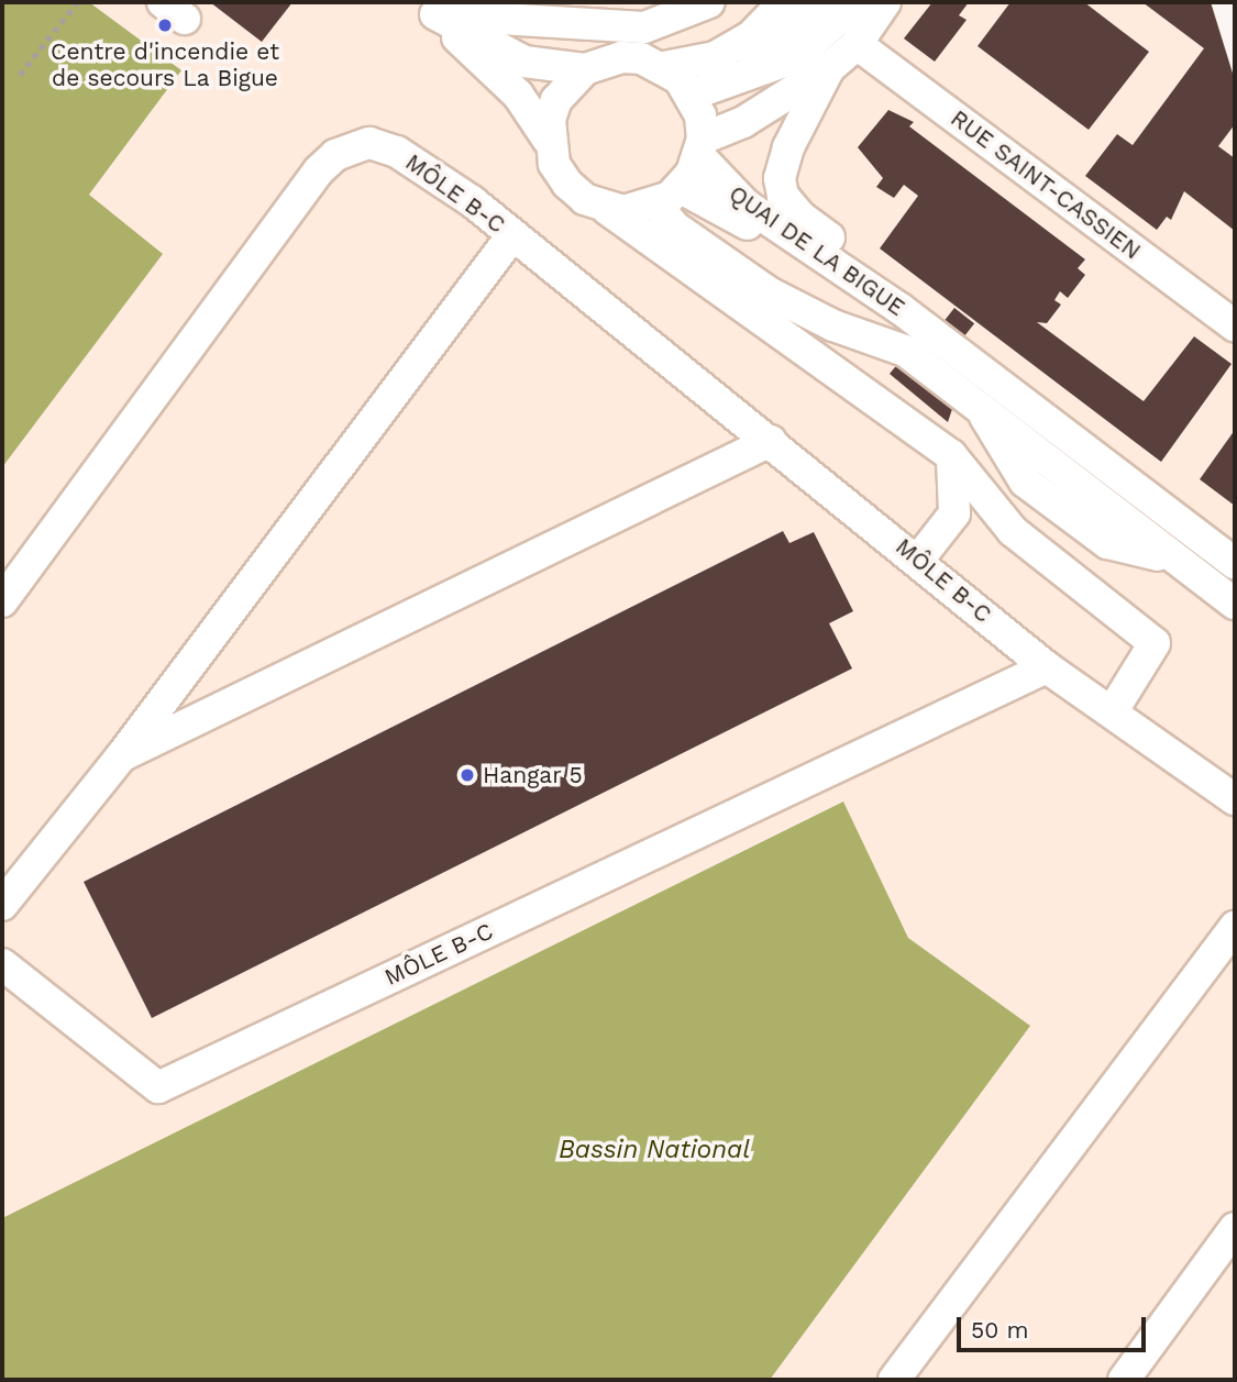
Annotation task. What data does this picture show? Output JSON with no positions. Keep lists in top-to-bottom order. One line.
{"streets":{"lane":["RUE SAINT-CASSIEN","MÔLE B-C","QUAI DE LA BIGUE"]},"water":["Bassin National"],"places":["Centre d'incendie et de secours La Bigue","Hangar 5"],"scale_bar":"50 m"}
